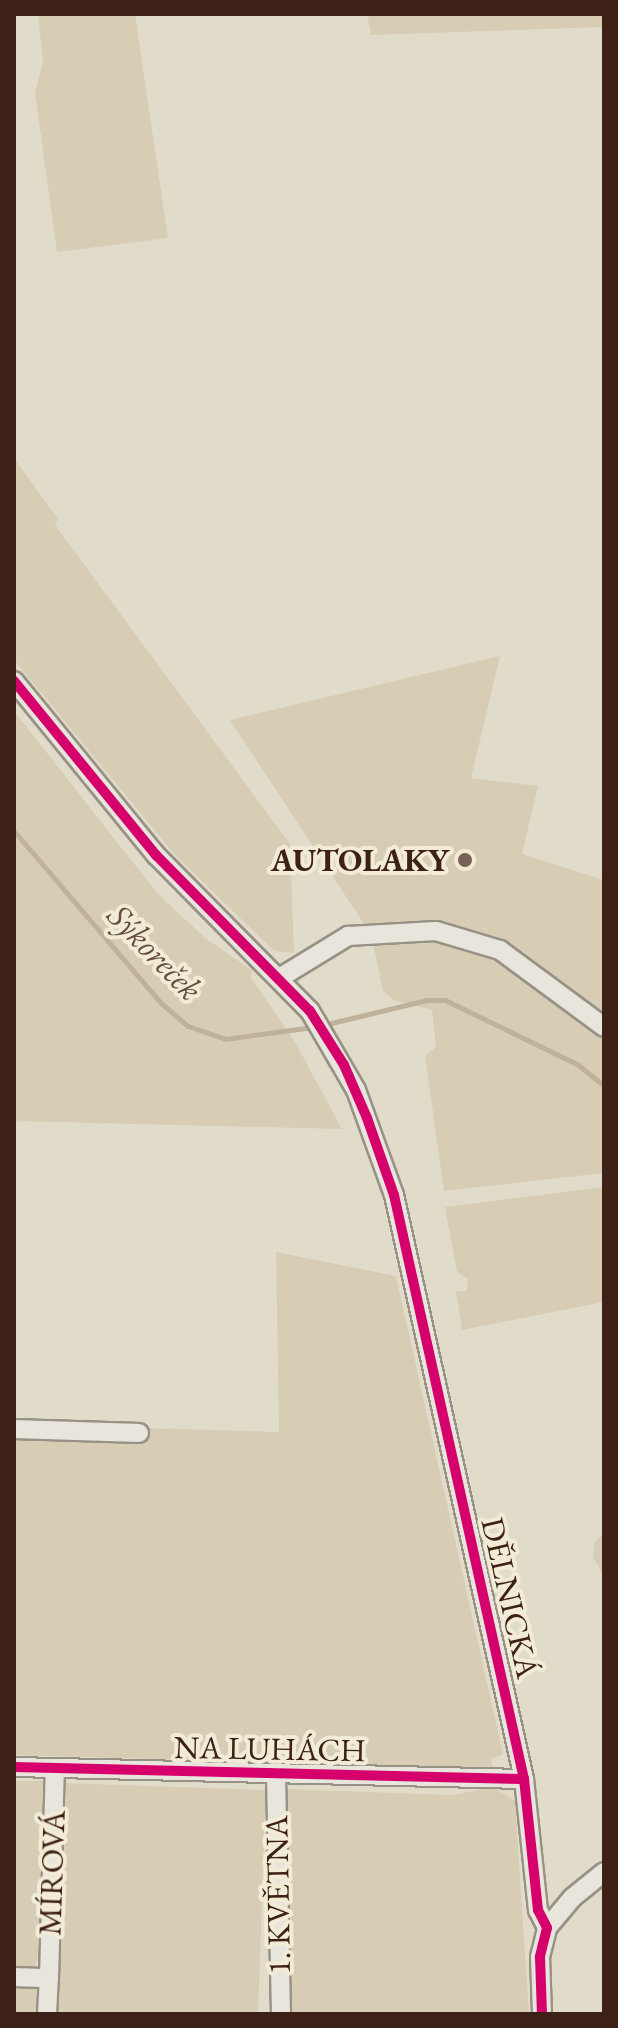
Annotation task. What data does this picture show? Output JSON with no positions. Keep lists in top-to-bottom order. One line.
{"streets":{"street":["DĚLNICKÁ","NA LUHÁCH","MÍROVÁ","1. KVĚTNA"]},"crossings":[["DĚLNICKÁ","NA LUHÁCH"],["NA LUHÁCH","MÍROVÁ"],["NA LUHÁCH","1. KVĚTNA"]],"water":["Sýkoreček"],"places":["AUTOLAKY"]}
